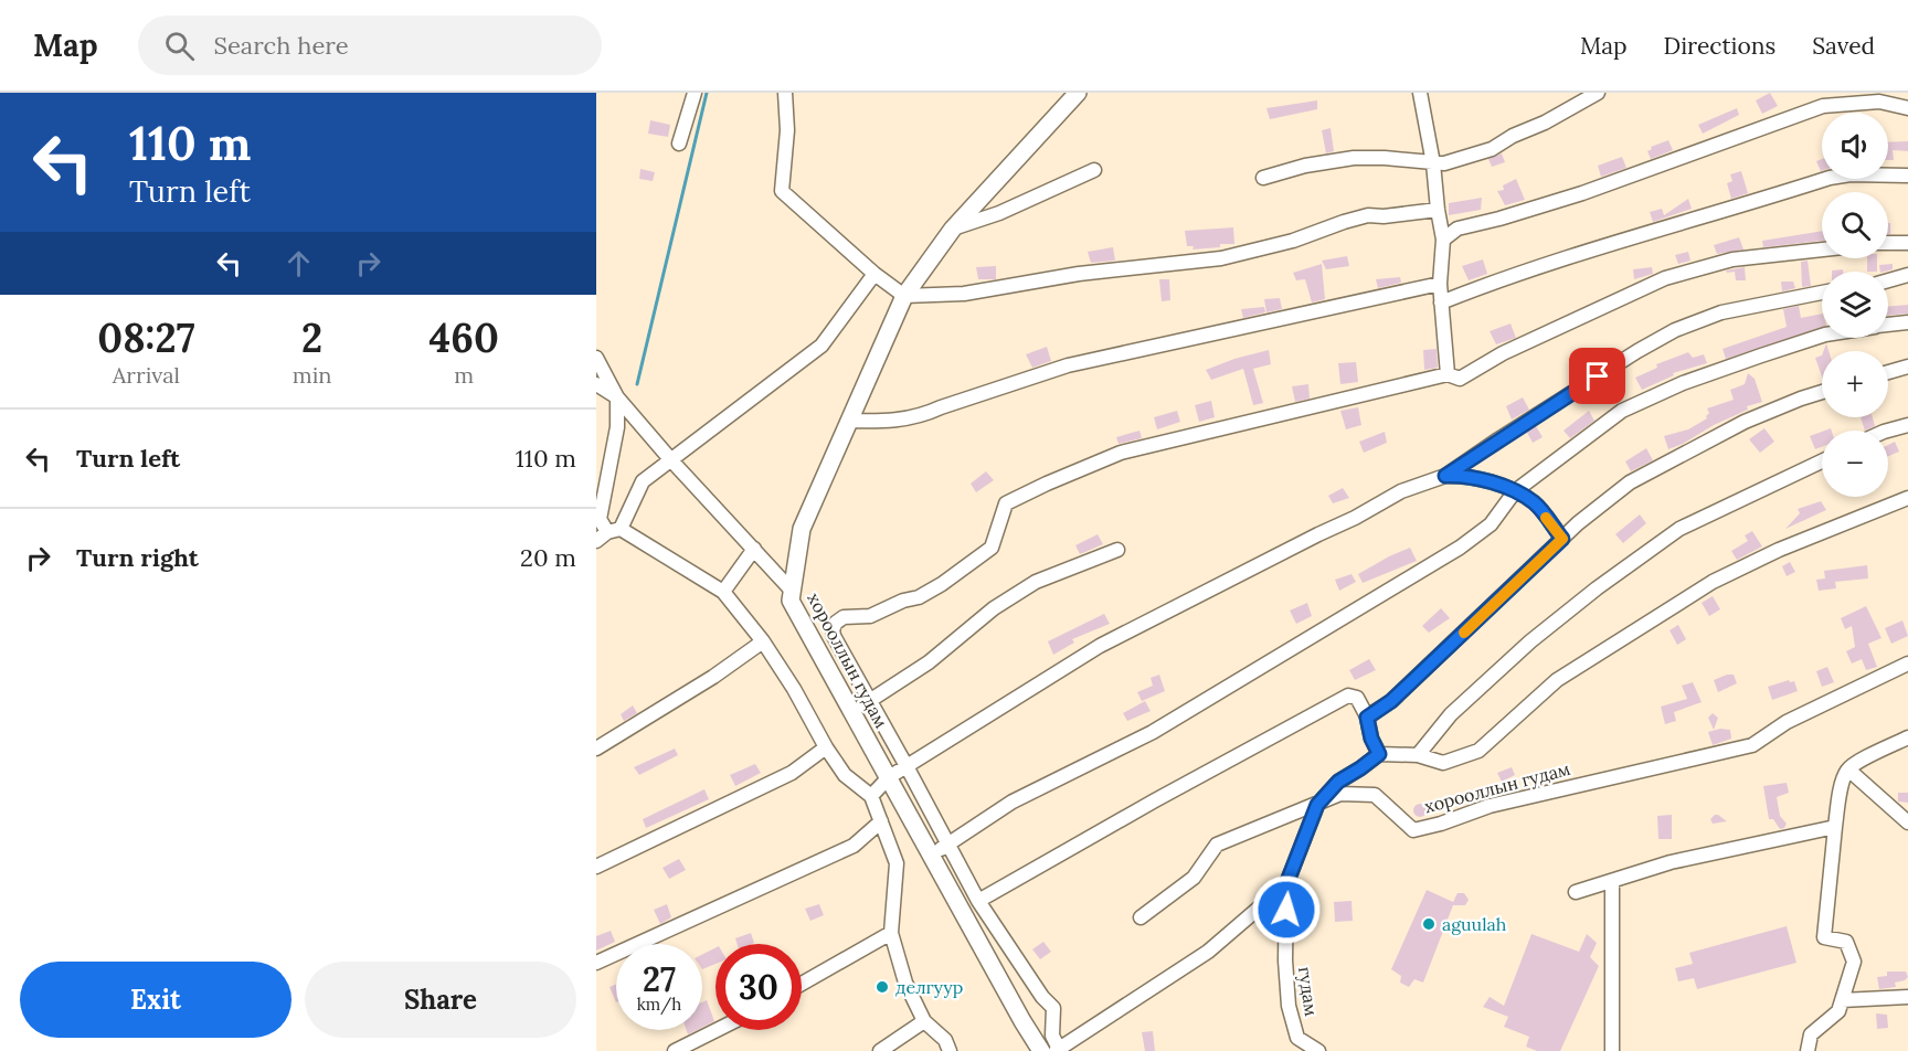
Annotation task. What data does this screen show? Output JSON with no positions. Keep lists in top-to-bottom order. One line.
{"streets":{"main road":["хорооллын гудам"],"street":["гудам"]},"places":["aguulah","делгуур"],"page":{"header":"Map","search":"Search here","nav":["Map","Directions","Saved"],"turn":["110 m","Turn left"],"map_buttons":["+","−"],"eta":["08:27","Arrival","2","min","460","m"],"list":[{"name":"Turn left","value":"110 m"},{"name":"Turn right","value":"20 m"}],"speed":"27 km/h","limit":"30","buttons":["Exit","Share"]}}
